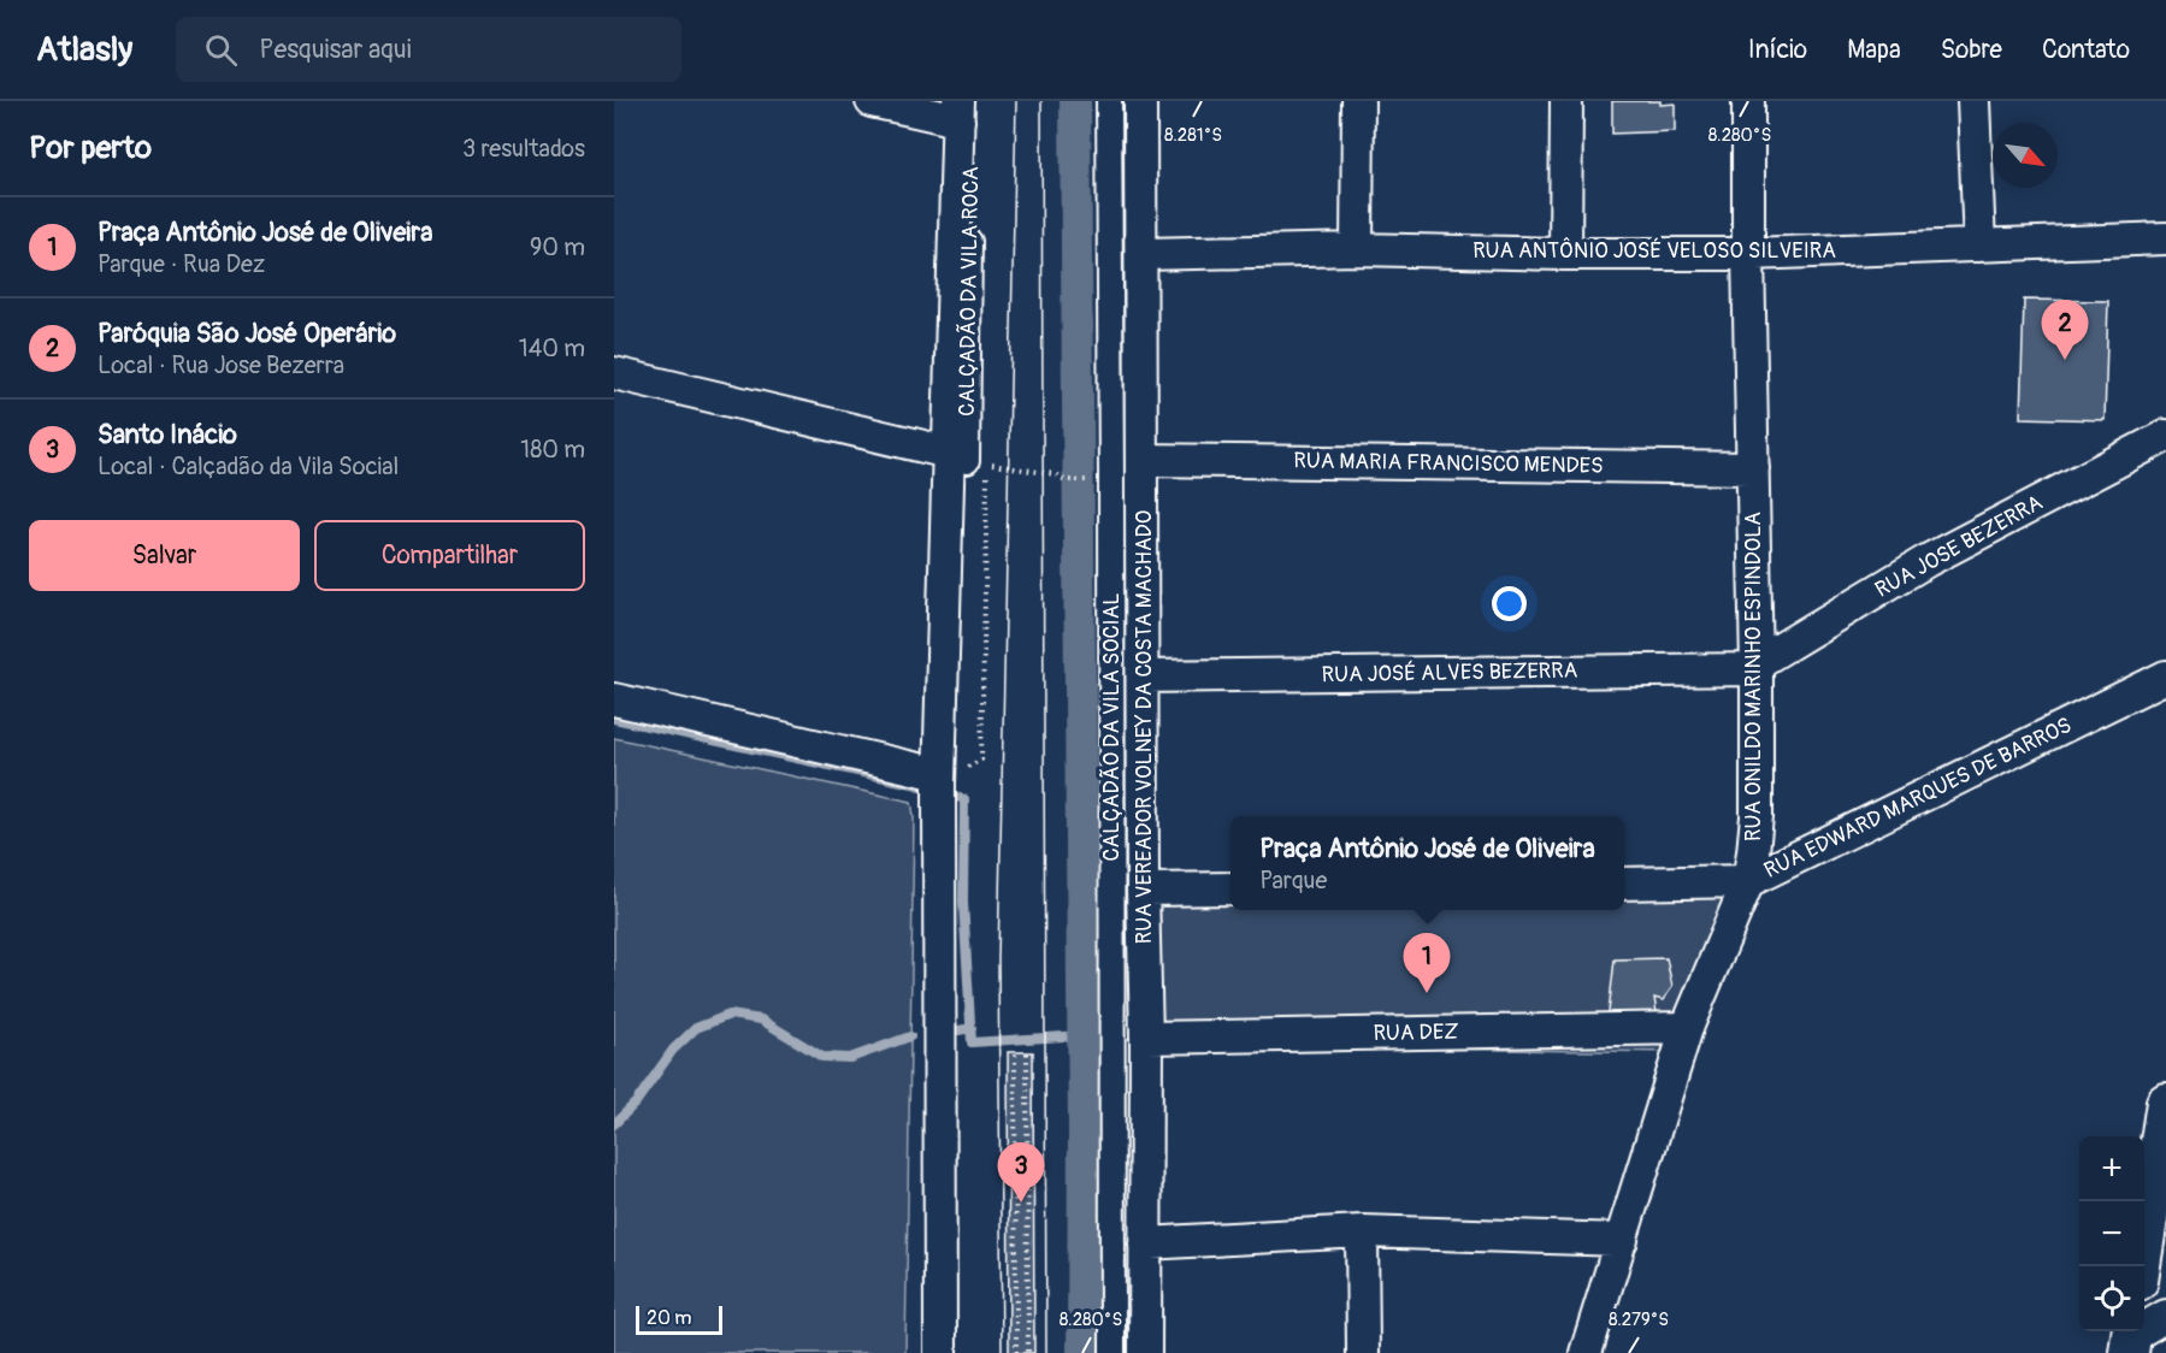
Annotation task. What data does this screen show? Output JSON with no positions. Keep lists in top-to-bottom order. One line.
{"streets":{"street":["RUA ANTÔNIO JOSÉ VELOSO SILVEIRA","RUA MARIA FRANCISCO MENDES","RUA JOSE BEZERRA","RUA JOSÉ ALVES BEZERRA","RUA ONILDO MARINHO ESPINDOLA","CALÇADÃO DA VILA SOCIAL","RUA VEREADOR VOLNEY DA COSTA MACHADO","RUA EDWARD MARQUES DE BARROS","RUA DEZ"]},"crossings":[["RUA ANTÔNIO JOSÉ VELOSO SILVEIRA","RUA ONILDO MARINHO ESPINDOLA"],["RUA ANTÔNIO JOSÉ VELOSO SILVEIRA","RUA VEREADOR VOLNEY DA COSTA MACHADO"],["RUA MARIA FRANCISCO MENDES","RUA ONILDO MARINHO ESPINDOLA"],["RUA MARIA FRANCISCO MENDES","RUA VEREADOR VOLNEY DA COSTA MACHADO"],["RUA JOSE BEZERRA","RUA JOSÉ ALVES BEZERRA"],["RUA JOSE BEZERRA","RUA ONILDO MARINHO ESPINDOLA"],["RUA JOSÉ ALVES BEZERRA","RUA ONILDO MARINHO ESPINDOLA"],["RUA JOSÉ ALVES BEZERRA","RUA VEREADOR VOLNEY DA COSTA MACHADO"],["RUA ONILDO MARINHO ESPINDOLA","RUA EDWARD MARQUES DE BARROS"],["RUA ONILDO MARINHO ESPINDOLA","RUA DEZ"],["RUA VEREADOR VOLNEY DA COSTA MACHADO","RUA DEZ"]],"scale_bar":"20 m","north":"bottom right","page":{"header":"Atlasly","search":"Pesquisar aqui","nav":["Início","Mapa","Sobre","Contato"],"heading":["Por perto","3 resultados"],"list":[{"mark":"1","name":"Praça Antônio José de Oliveira","note":"Parque · Rua Dez","value":"90 m"},{"mark":"2","name":"Paróquia São José Operário","note":"Local · Rua Jose Bezerra","value":"140 m"},{"mark":"3","name":"Santo Inácio","note":"Local · Calçadão da Vila Social","value":"180 m"}],"pins":["2","1","3"],"buttons":["Salvar","Compartilhar"],"popup":["Praça Antônio José de Oliveira","Parque"],"map_buttons":["+","−"],"scale":"20 m"},"coordinates":["8.281°S","8.280°S","8.279°S"]}
